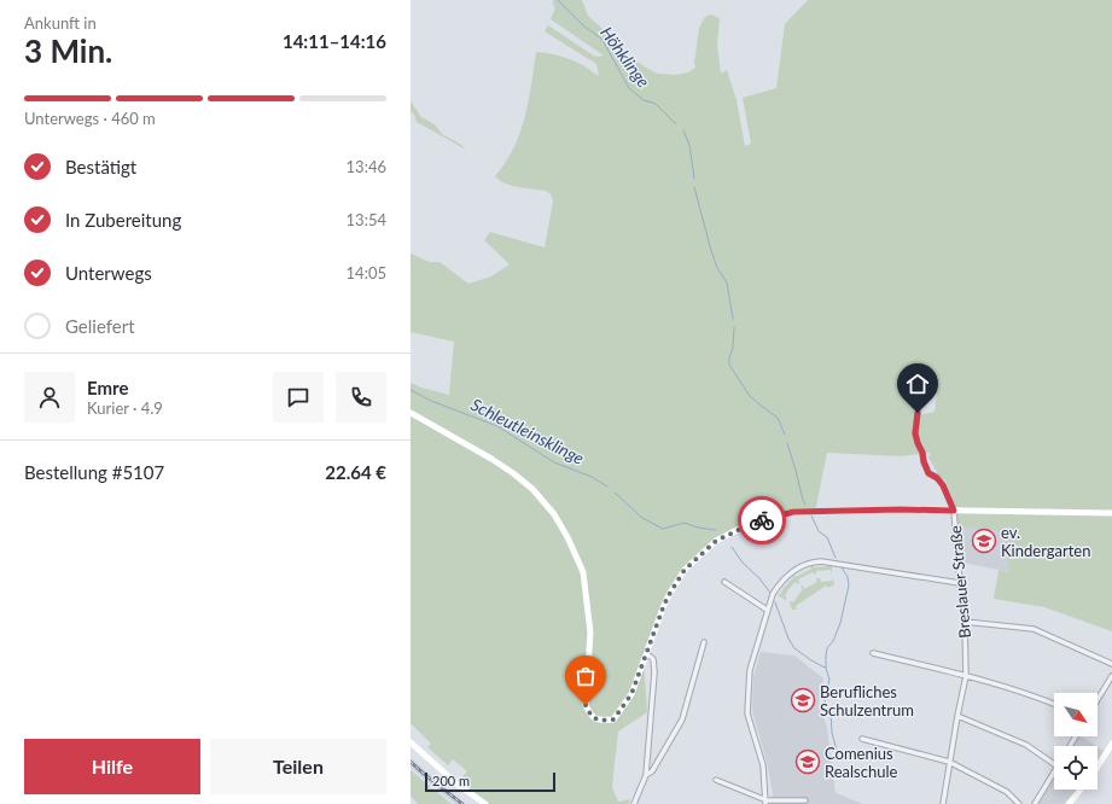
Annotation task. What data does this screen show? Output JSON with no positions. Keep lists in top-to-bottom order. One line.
{"streets":{"street":["Breslauer Straße"]},"water":["Höhklinge","Schleutleinsklinge"],"places":{"school or university":["ev. Kindergarten","Berufliches Schulzentrum","Comenius Realschule"]},"scale_bar":"200 m","north":"bottom right","page":{"heading":["3 Min.","Ankunft in","14:11–14:16"],"panel":["Emre","Kurier · 4.9","Bestellung #5107","22.64 €"],"bar":"Unterwegs · 460 m","list":[["Bestätigt","13:46"],["In Zubereitung","13:54"],["Unterwegs","14:05"],"Geliefert"],"buttons":["Hilfe","Teilen"],"scale":"200 m"}}
